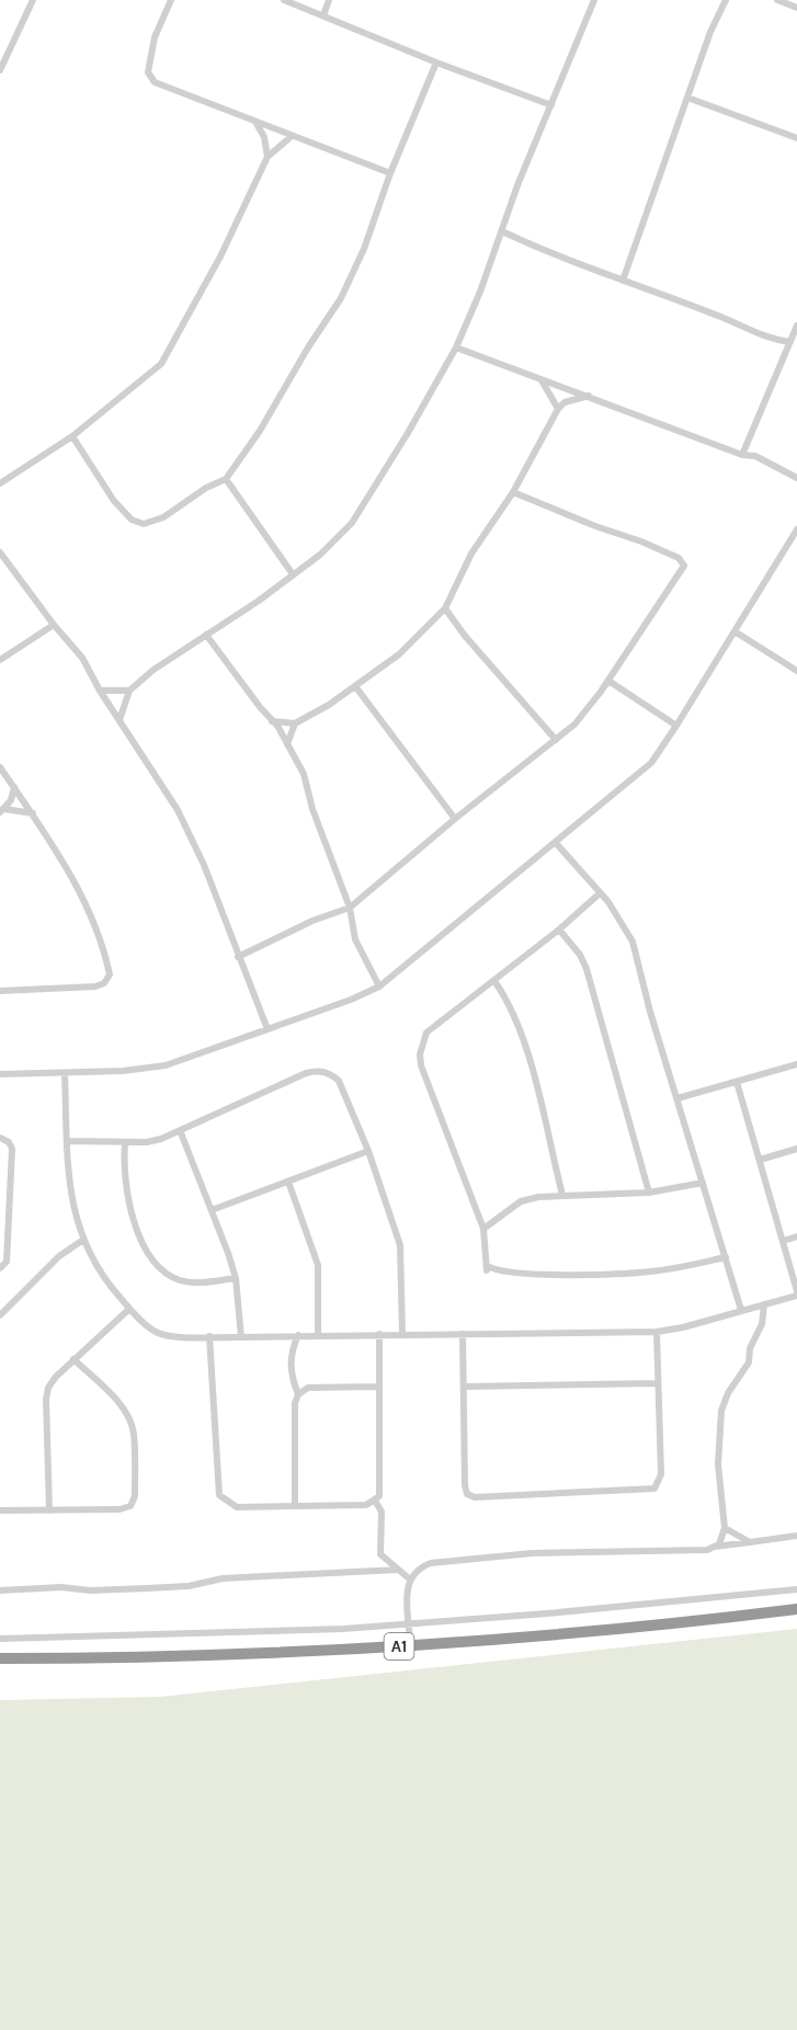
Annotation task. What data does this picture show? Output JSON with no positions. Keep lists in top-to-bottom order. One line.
{"streets":{"highway":["A1"]}}
